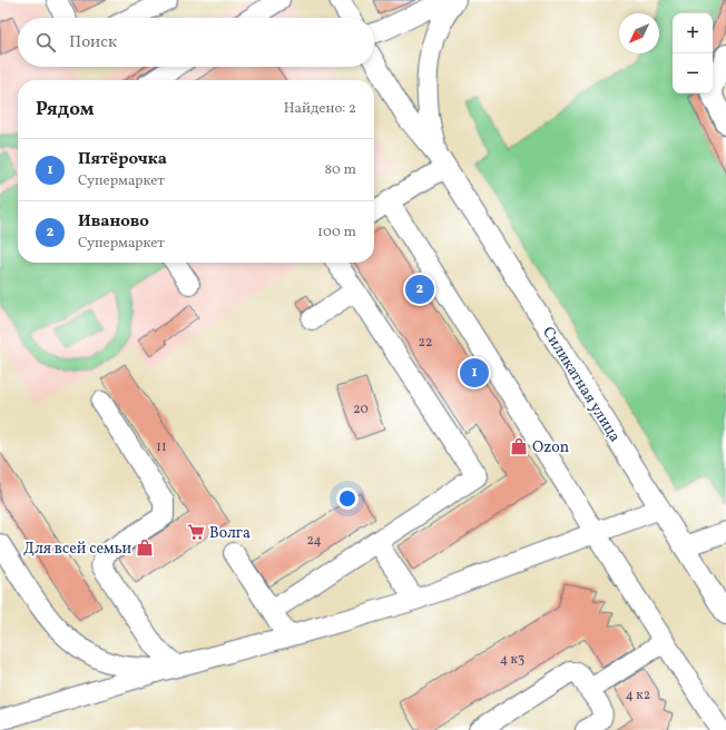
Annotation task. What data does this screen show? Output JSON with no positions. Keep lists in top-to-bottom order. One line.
{"streets":{"street":["Силикатная улица"]},"places":{"shop":["Ozon","Для всей семьи"],"supermarket":["Волга"]},"house_numbers":["22","20","11","24","4 к3","4 к2"],"north":"bottom left","page":{"map_buttons":["+","−"],"search":"Поиск","heading":["Рядом","Найдено: 2"],"list":[{"mark":"1","name":"Пятёрочка","note":"Супермаркет","value":"80 m"},{"mark":"2","name":"Иваново","note":"Супермаркет","value":"100 m"}],"pins":["2","1"]}}
